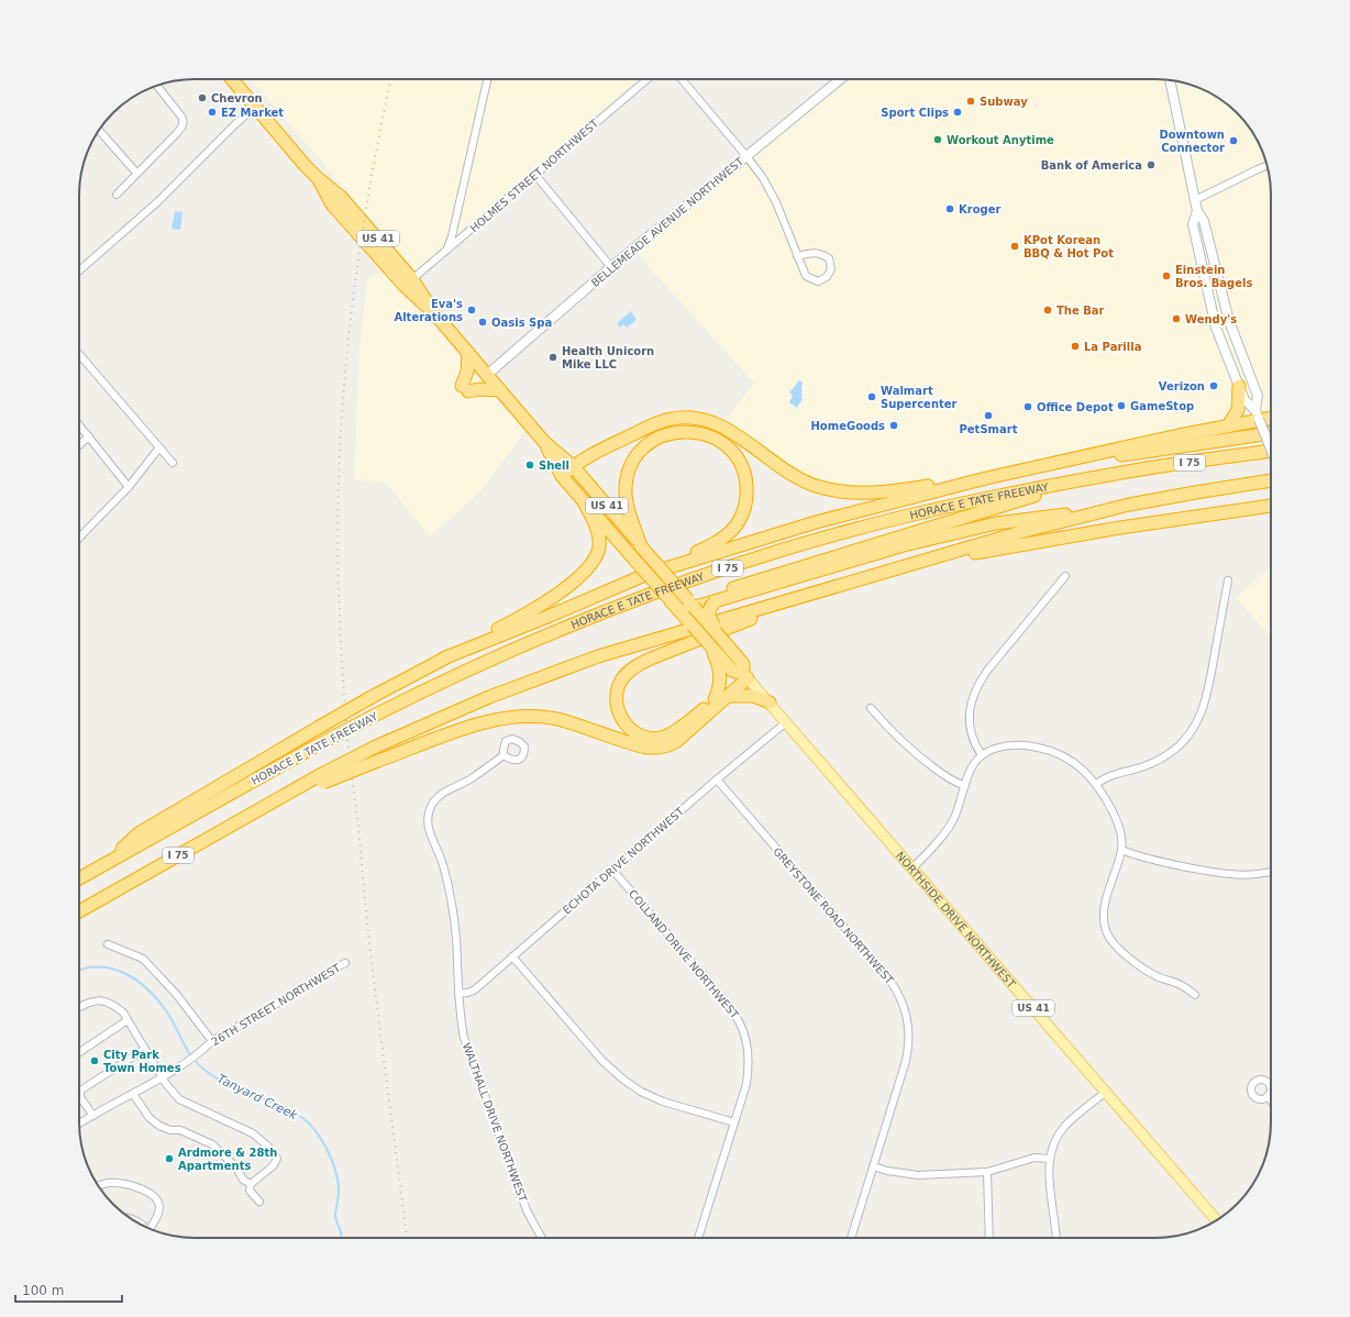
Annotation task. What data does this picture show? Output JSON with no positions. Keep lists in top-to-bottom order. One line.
{"streets":{"highway":["US 41","I 75","HORACE E TATE FREEWAY","NORTHSIDE DRIVE NORTHWEST"],"main road":["BELLEMEADE AVENUE NORTHWEST"],"street":["HOLMES STREET NORTHWEST","ECHOTA DRIVE NORTHWEST","GREYSTONE ROAD NORTHWEST","COLLAND DRIVE NORTHWEST","26TH STREET NORTHWEST","WALTHALL DRIVE NORTHWEST"]},"crossings":[["HOLMES STREET NORTHWEST","NORTHSIDE DRIVE NORTHWEST"],["BELLEMEADE AVENUE NORTHWEST","NORTHSIDE DRIVE NORTHWEST"],["ECHOTA DRIVE NORTHWEST","GREYSTONE ROAD NORTHWEST"],["ECHOTA DRIVE NORTHWEST","NORTHSIDE DRIVE NORTHWEST"],["ECHOTA DRIVE NORTHWEST","COLLAND DRIVE NORTHWEST"],["ECHOTA DRIVE NORTHWEST","WALTHALL DRIVE NORTHWEST"]],"water":["Tanyard Creek"],"places":["Chevron","Subway","EZ Market","Sport Clips","Workout Anytime","Downtown Connector","Bank of America","Kroger","KPot Korean BBQ & Hot Pot","Einstein Bros. Bagels","Eva's Alterations","The Bar","Wendy's","Oasis Spa","La Parilla","Health Unicorn Mike LLC","Verizon","Walmart Supercenter","GameStop","Office Depot","PetSmart","HomeGoods","Shell","City Park Town Homes","Ardmore & 28th Apartments"],"scale_bar":"100 m"}
